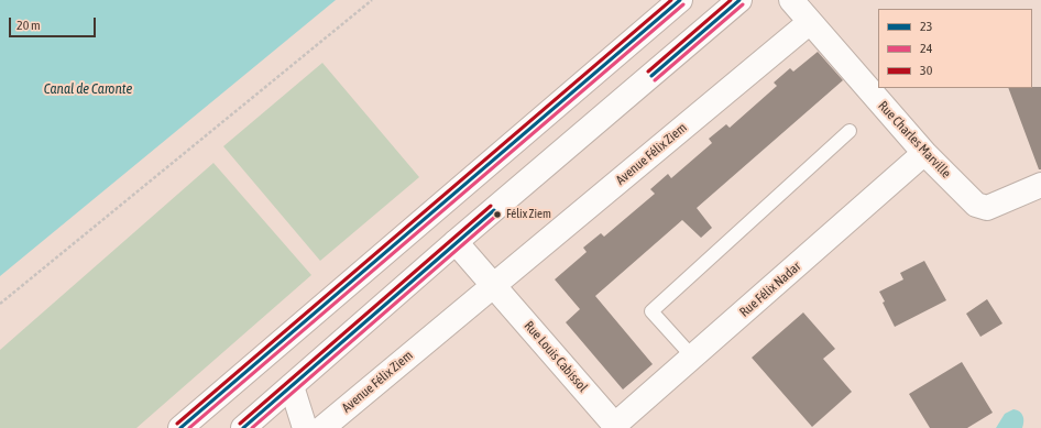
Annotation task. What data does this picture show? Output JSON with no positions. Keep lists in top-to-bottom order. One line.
{"streets":{"street":["Rue Charles Marville","Avenue Félix Ziem","Rue Félix Nadar","Rue Louis Cabissol"]},"crossings":[["Rue Charles Marville","Avenue Félix Ziem"],["Rue Charles Marville","Rue Félix Nadar"],["Avenue Félix Ziem","Rue Louis Cabissol"],["Rue Félix Nadar","Rue Louis Cabissol"]],"water":["Canal de Caronte"],"places":["Félix Ziem"],"lines":["transit line 23","transit line 30","transit line 24"],"legend":["23","24","30"],"scale_bar":"20 m"}
